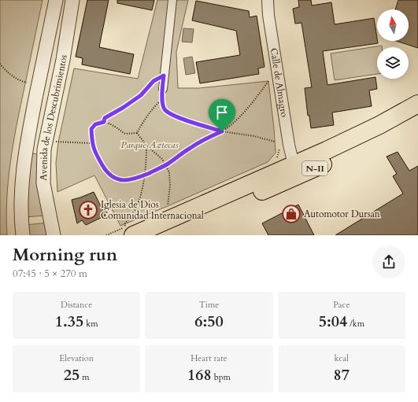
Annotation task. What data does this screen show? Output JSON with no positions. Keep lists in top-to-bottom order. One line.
{"streets":{"main road":["N-II"],"street":["Calle de Almagro","Avenida de los Descubrimientos"]},"crossings":[["Calle de Almagro","N-II"]],"parks":["Parque Aztecas"],"places":{"church":["Iglesia de Dios Comunidad Internacional"],"shop":["Automotor Dursan"]},"north":"top","page":{"heading":["Morning run","07:45 · 5 × 270 m"],"stats":[["Distance","1.35 km"],["Time","6:50"],["Pace","5:04 /km"],["Elevation","25 m"],["Heart rate","168 bpm"],["kcal","87"]]}}
